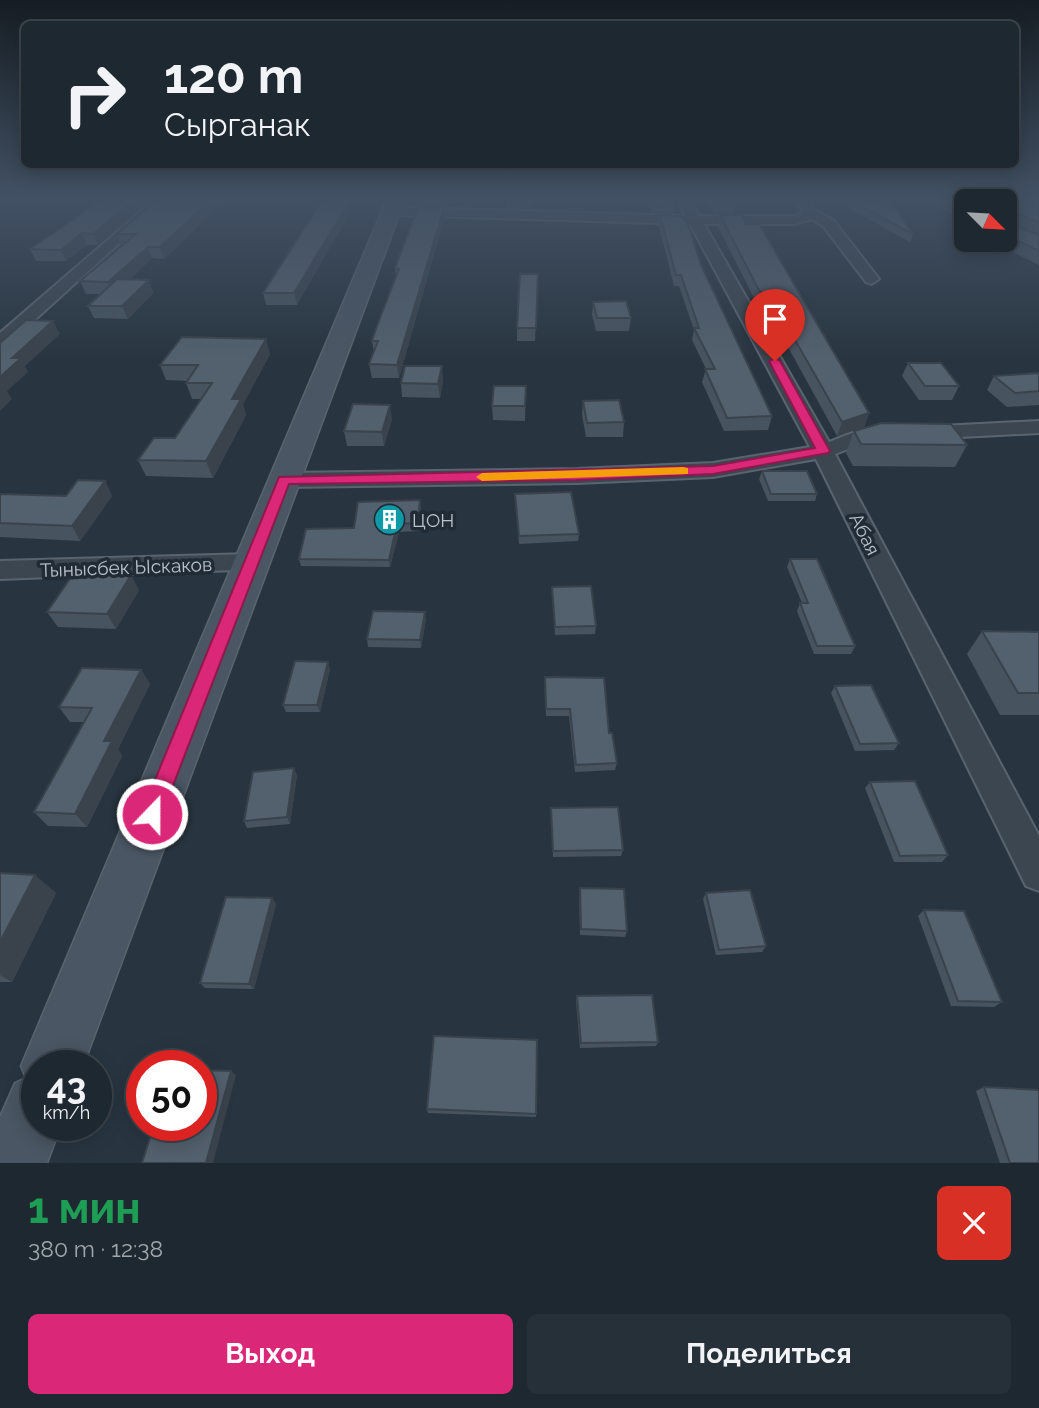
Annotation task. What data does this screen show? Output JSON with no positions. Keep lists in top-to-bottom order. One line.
{"streets":{"street":["Абая","Тынысбек Ыскаков"]},"places":{"building":["ЦОН"]},"north":"bottom right","page":{"turn":["120 m","Сырганак"],"speed":"43 km/h","limit":"50","heading":["1 мин","380 m · 12:38"],"buttons":["Выход","Поделиться"]}}
